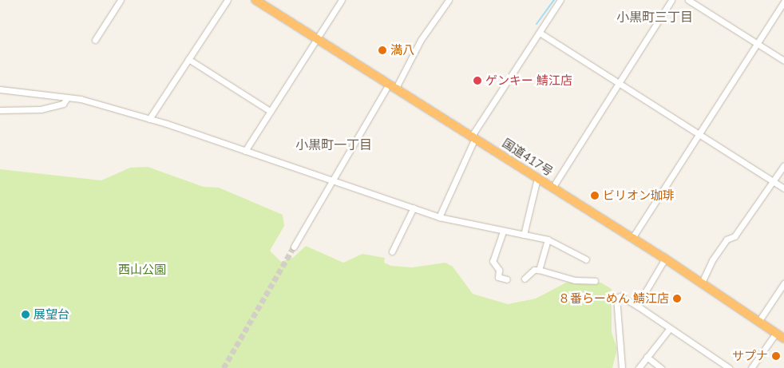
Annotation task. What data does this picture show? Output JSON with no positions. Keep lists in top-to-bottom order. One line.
{"streets":{"highway":["国道417号"]},"districts":["小黒町三丁目","小黒町一丁目"],"parks":["西山公園"],"places":["満八","ゲンキー 鯖江店","ビリオン珈琲","８番らーめん 鯖江店","展望台","サプナ"]}
